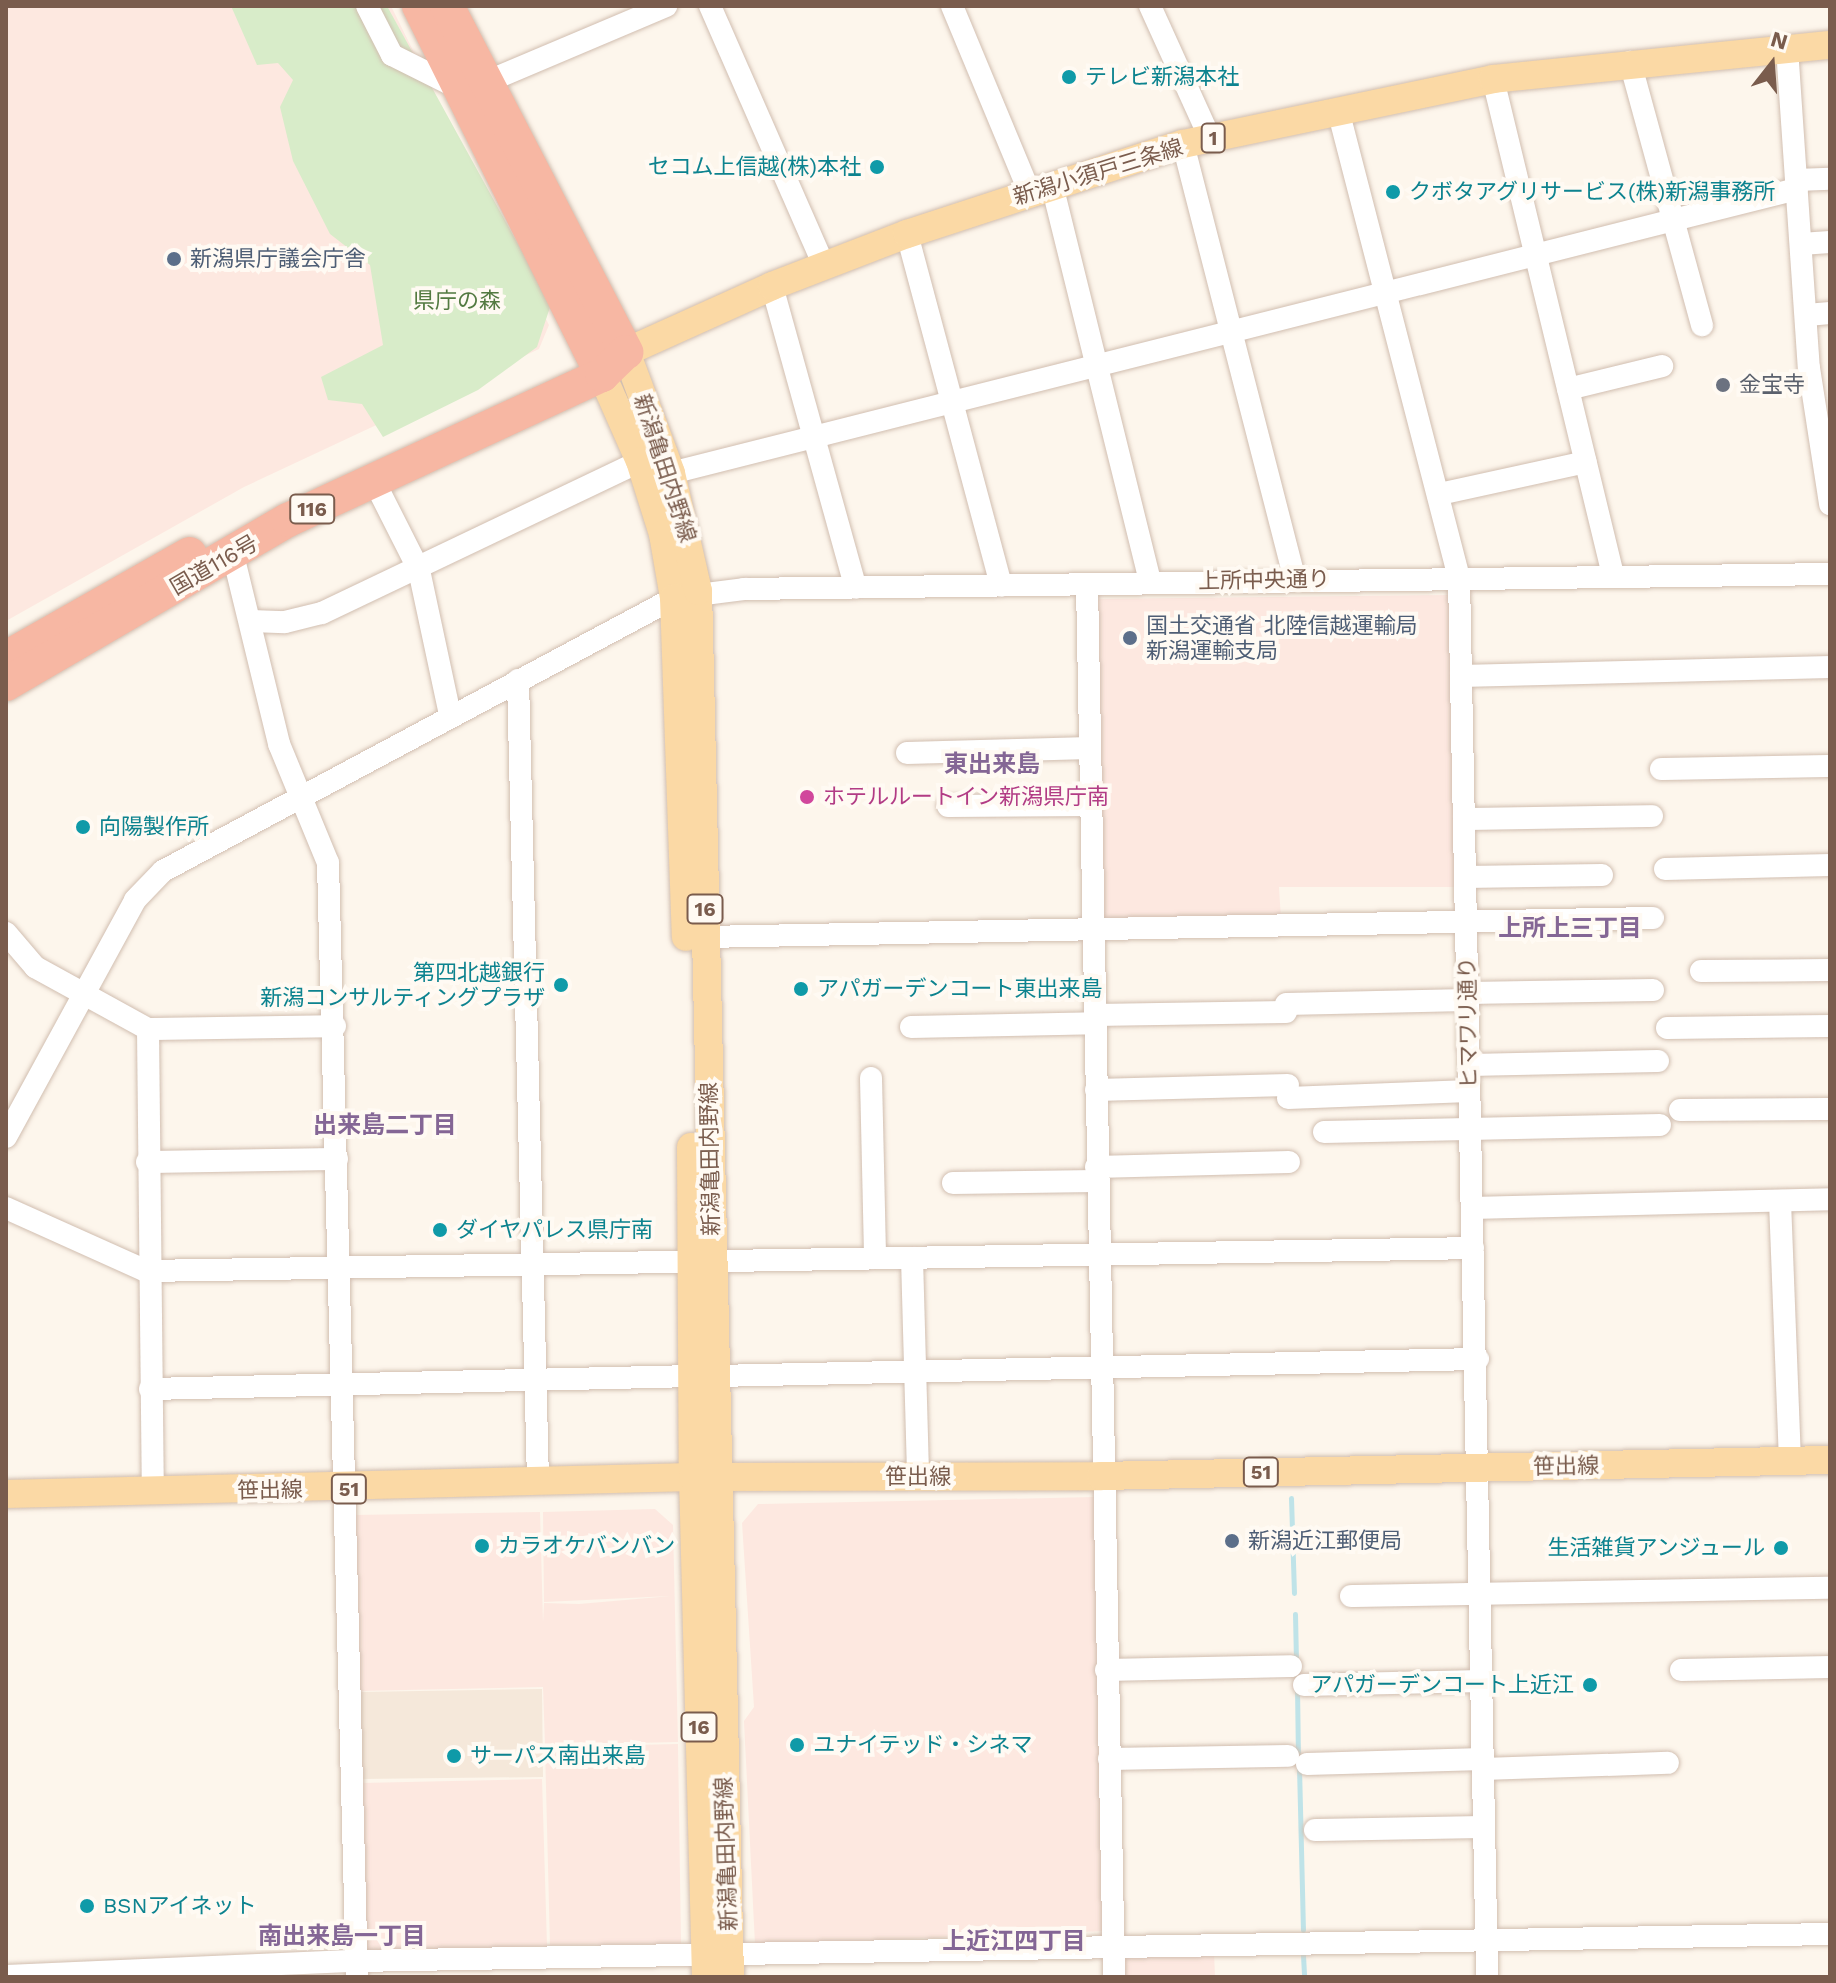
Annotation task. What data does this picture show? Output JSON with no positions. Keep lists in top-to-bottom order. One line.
{"streets":{"highway":["116","国道116号"],"main road":["1","新潟小須戸三条線","新潟亀田内野線","16","笹出線","51"],"street":["上所中央通り","ヒマワリ通り"]},"crossings":[["新潟小須戸三条線","新潟亀田内野線"],["新潟小須戸三条線","国道116号"],["新潟小須戸三条線","ヒマワリ通り"],["新潟亀田内野線","国道116号"],["新潟亀田内野線","上所中央通り"],["新潟亀田内野線","笹出線"],["上所中央通り","ヒマワリ通り"],["ヒマワリ通り","笹出線"]],"districts":["東出来島","上所上三丁目","出来島二丁目","南出来島一丁目","上近江四丁目"],"parks":["県庁の森"],"places":["テレビ新潟本社","セコム上信越(株)本社","クボタアグリサービス(株)新潟事務所","新潟県庁議会庁舎","金宝寺","国土交通省 北陸信越運輸局 新潟運輸支局","ホテルルートイン新潟県庁南","向陽製作所","第四北越銀行 新潟コンサルティングプラザ","アパガーデンコート東出来島","ダイヤパレス県庁南","新潟近江郵便局","カラオケバンバン","生活雑貨アンジュール","アパガーデンコート上近江","ユナイテッド・シネマ","サーパス南出来島","BSNアイネット"],"north":"top"}
